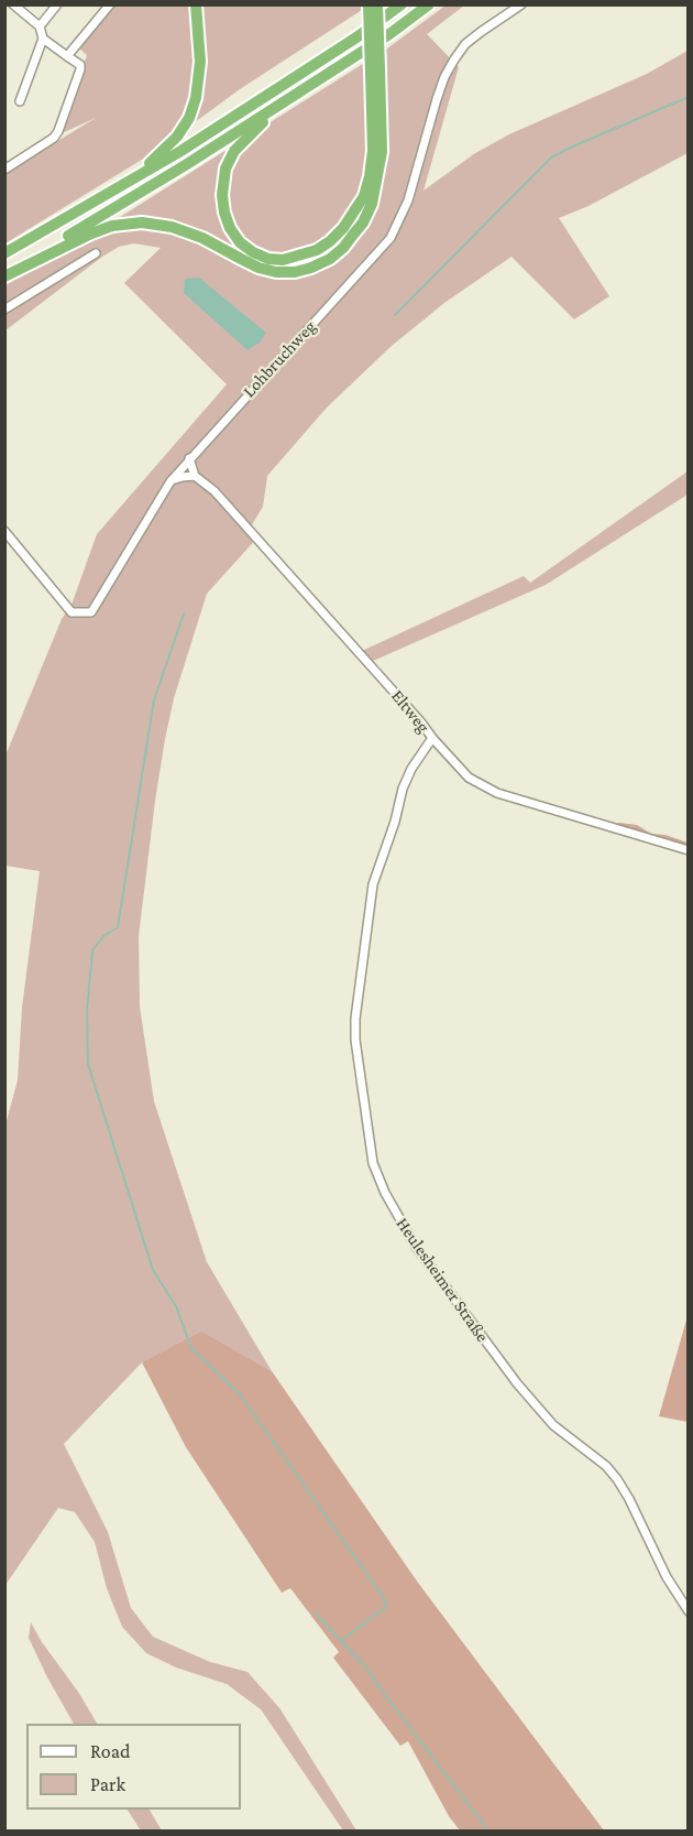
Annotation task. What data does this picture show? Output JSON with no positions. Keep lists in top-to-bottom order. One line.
{"streets":{"street":["Lohbruchweg","Eltweg","Heulesheimer Straße"]},"crossings":[["Eltweg","Heulesheimer Straße"]],"legend":["Road","Park"]}
